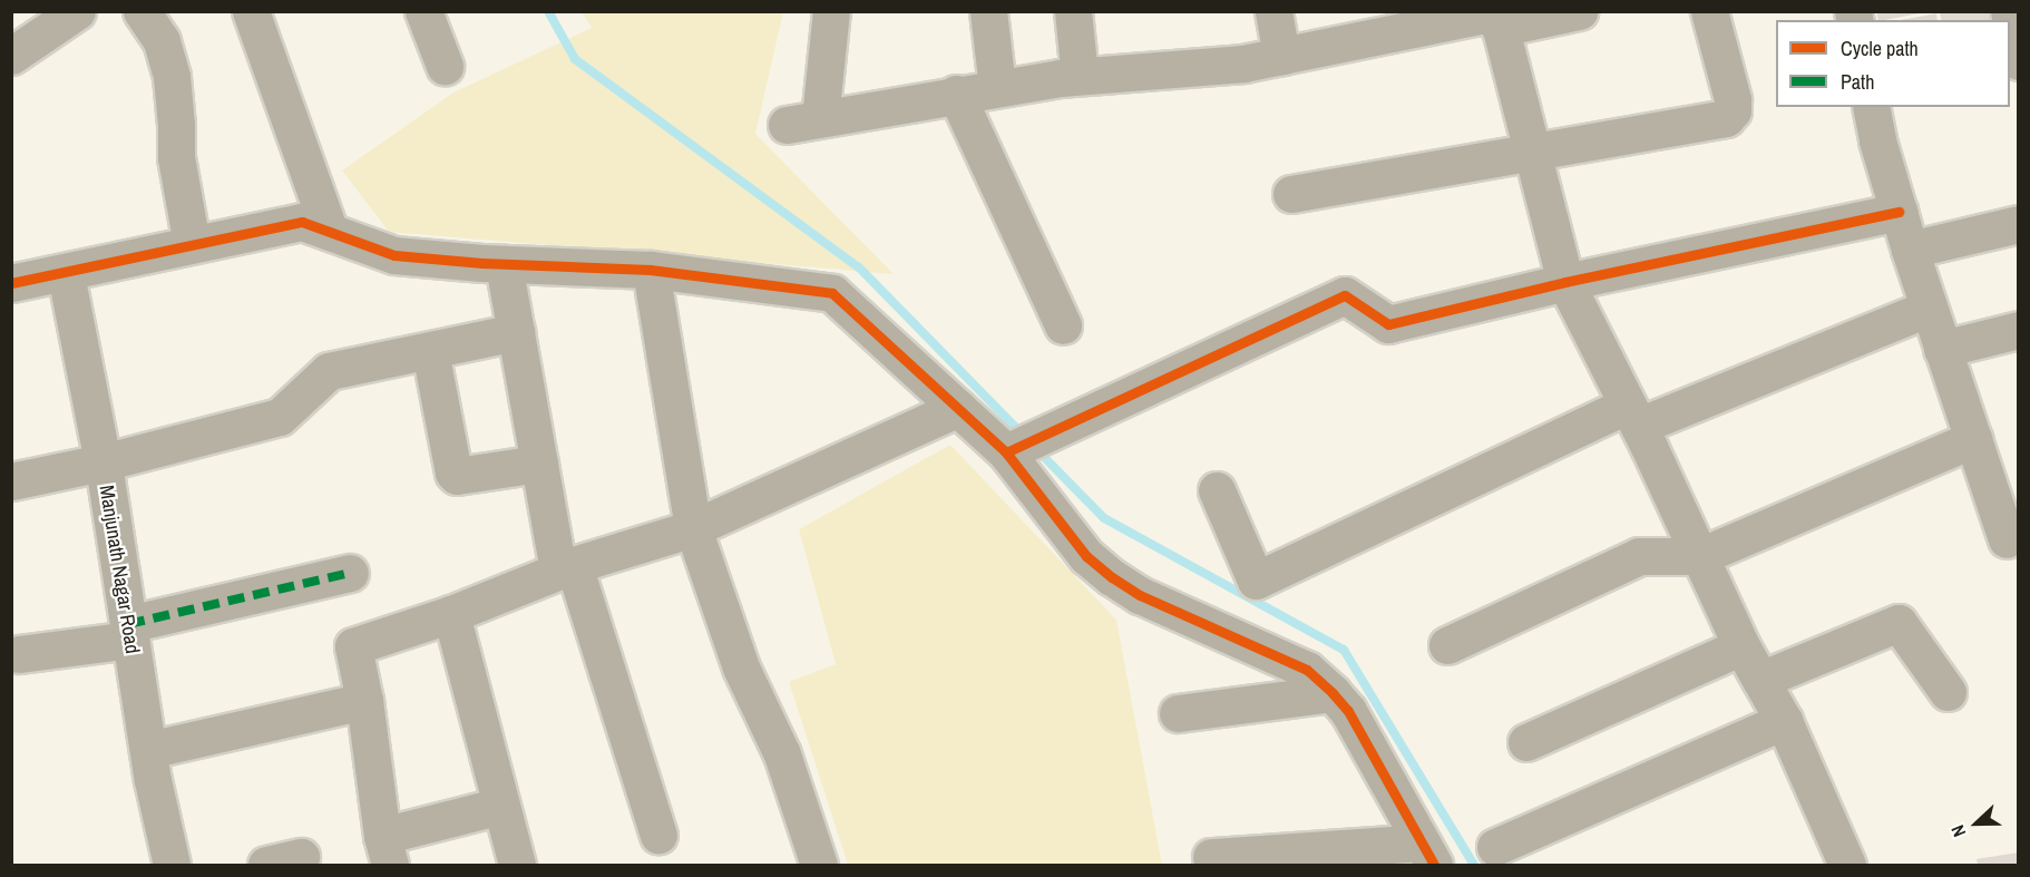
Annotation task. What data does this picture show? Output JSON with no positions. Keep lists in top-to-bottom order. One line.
{"streets":{"street":["Manjunath Nagar Road"]},"legend":["Cycle path","Path"],"north":"left"}
